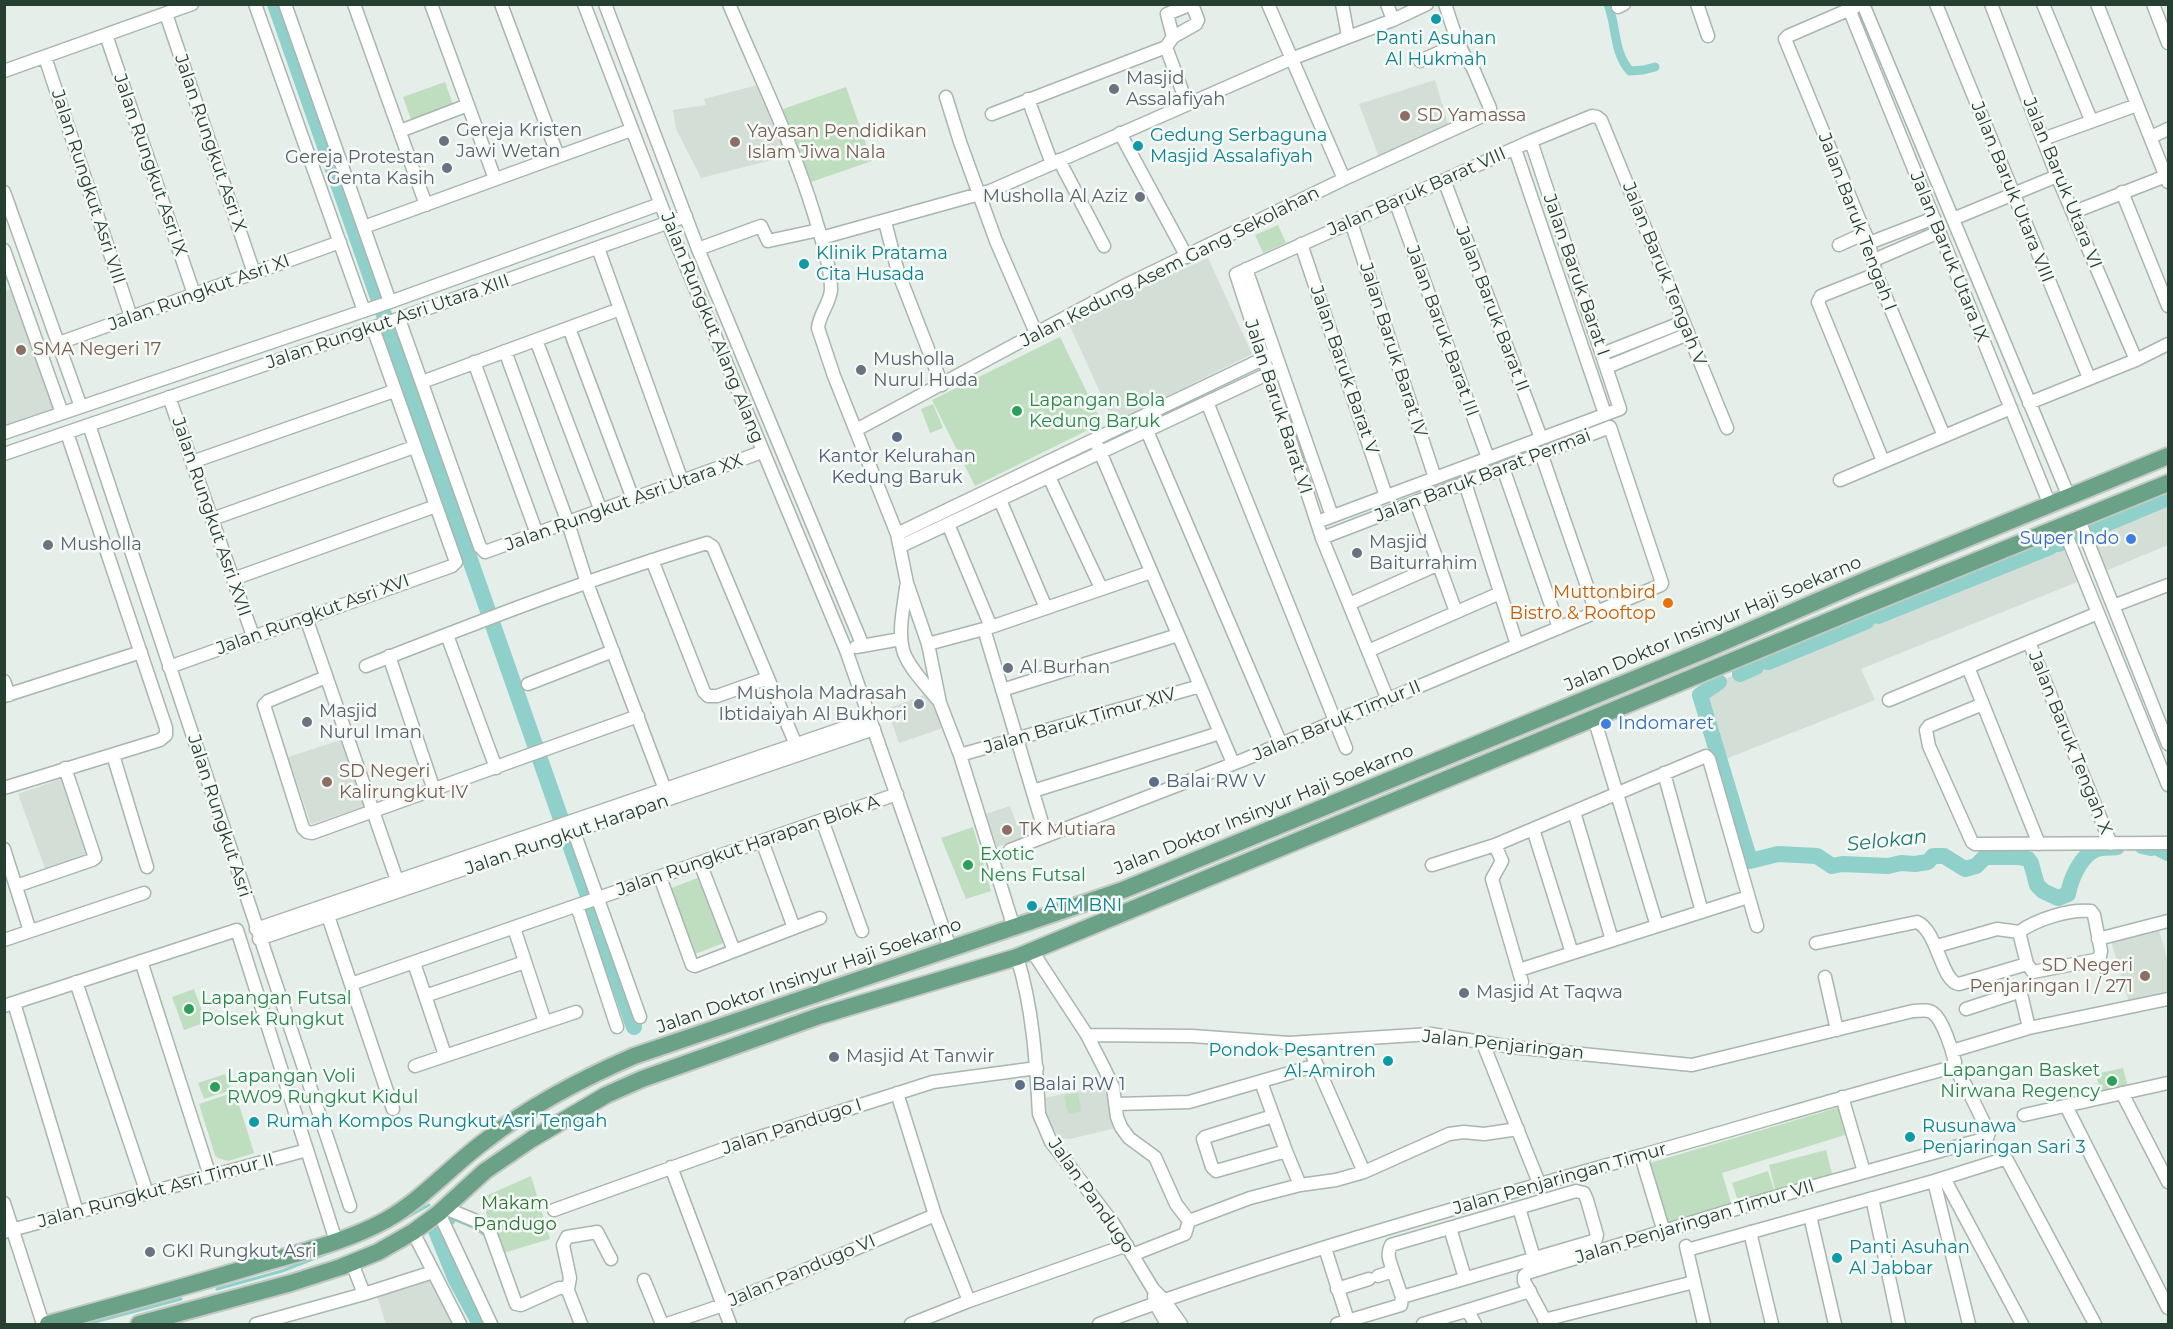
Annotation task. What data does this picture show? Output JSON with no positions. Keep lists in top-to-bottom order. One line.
{"streets":{"main road":["Jalan Doktor Insinyur Haji Soekarno"],"street":["Jalan Rungkut Asri X","Jalan Rungkut Asri IX","Jalan Baruk Utara VI","Jalan Rungkut Asri VIII","Jalan Baruk Barat VIII","Jalan Baruk Utara VIII","Jalan Baruk Tengah I","Jalan Baruk Utara IX","Jalan Kedung Asem Gang Sekolahan","Jalan Baruk Tengah V","Jalan Baruk Barat I","Jalan Rungkut Asri XI","Jalan Baruk Barat II","Jalan Rungkut Asri Utara XIII","Jalan Rungkut Alang Alang","Jalan Baruk Barat III","Jalan Baruk Barat IV","Jalan Baruk Barat V","Jalan Baruk Barat VI","Jalan Baruk Barat Permai","Jalan Rungkut Asri Utara XX","Jalan Rungkut Asri XVII","Jalan Rungkut Asri XVI","Jalan Baruk Timur XIV","Jalan Baruk Timur II","Jalan Baruk Tengah X","Jalan Rungkut Asri","Jalan Rungkut Harapan","Jalan Rungkut Harapan Blok A","Jalan Penjaringan","Jalan Pandugo I","Jalan Penjaringan Timur","Jalan Rungkut Asri Timur II","Jalan Pandugo","Jalan Penjaringan Timur VII","Jalan Pandugo VI"]},"crossings":[["Jalan Rungkut Asri X","Jalan Rungkut Asri XI"],["Jalan Rungkut Asri IX","Jalan Rungkut Asri XI"],["Jalan Rungkut Asri VIII","Jalan Rungkut Asri XI"],["Jalan Baruk Barat VIII","Jalan Baruk Tengah V"],["Jalan Baruk Barat VIII","Jalan Baruk Barat I"],["Jalan Baruk Barat VIII","Jalan Baruk Barat II"],["Jalan Baruk Barat VIII","Jalan Baruk Barat III"],["Jalan Baruk Barat VIII","Jalan Baruk Barat IV"],["Jalan Baruk Barat VIII","Jalan Baruk Barat V"],["Jalan Baruk Barat VIII","Jalan Baruk Barat VI"],["Jalan Baruk Tengah I","Jalan Baruk Utara IX"],["Jalan Baruk Utara IX","Jalan Doktor Insinyur Haji Soekarno"],["Jalan Baruk Barat I","Jalan Baruk Barat Permai"],["Jalan Baruk Barat II","Jalan Baruk Barat Permai"],["Jalan Rungkut Asri Utara XIII","Jalan Rungkut Alang Alang"],["Jalan Rungkut Asri Utara XIII","Jalan Rungkut Asri XVII"],["Jalan Rungkut Asri Utara XIII","Jalan Rungkut Asri"],["Jalan Rungkut Alang Alang","Jalan Rungkut Asri Utara XX"],["Jalan Baruk Barat III","Jalan Baruk Barat Permai"],["Jalan Baruk Barat IV","Jalan Baruk Barat Permai"],["Jalan Baruk Barat V","Jalan Baruk Barat Permai"],["Jalan Baruk Barat VI","Jalan Baruk Barat Permai"],["Jalan Baruk Barat VI","Jalan Baruk Timur II"],["Jalan Baruk Barat Permai","Jalan Baruk Timur II"],["Jalan Rungkut Asri XVII","Jalan Rungkut Asri XVI"],["Jalan Rungkut Asri XVI","Jalan Rungkut Asri"],["Jalan Rungkut Asri","Jalan Rungkut Harapan"],["Jalan Rungkut Harapan","Jalan Rungkut Harapan Blok A"],["Jalan Pandugo I","Jalan Pandugo"],["Jalan Penjaringan Timur","Jalan Pandugo"],["Jalan Penjaringan Timur","Jalan Penjaringan Timur VII"]],"water":["Selokan"],"parks":["Makam Pandugo"],"places":["Panti Asuhan Al Hukmah","Masjid Assalafiyah","SD Yamassa","Gereja Kristen Jawi Wetan","Yayasan Pendidikan Islam Jiwa Nala","Gedung Serbaguna Masjid Assalafiyah","Gereja Protestan Genta Kasih","Musholla Al Aziz","Klinik Pratama Cita Husada","SMA Negeri 17","Musholla Nurul Huda","Lapangan Bola Kedung Baruk","Kantor Kelurahan Kedung Baruk","Super Indo","Musholla","Masjid Baiturrahim","Muttonbird Bistro & Rooftop","Al Burhan","Mushola Madrasah Ibtidaiyah Al Bukhori","Masjid Nurul Iman","Indomaret","SD Negeri Kalirungkut IV","Balai RW V","TK Mutiara","Exotic Nens Futsal","ATM BNI","SD Negeri Penjaringan I / 271","Masjid At Taqwa","Lapangan Futsal Polsek Rungkut","Masjid At Tanwir","Pondok Pesantren Al-Amiroh","Lapangan Basket Nirwana Regency","Balai RW 1","Lapangan Voli RW09 Rungkut Kidul","Rumah Kompos Rungkut Asri Tengah","Rusunawa Penjaringan Sari 3","GKI Rungkut Asri","Panti Asuhan Al Jabbar"]}
